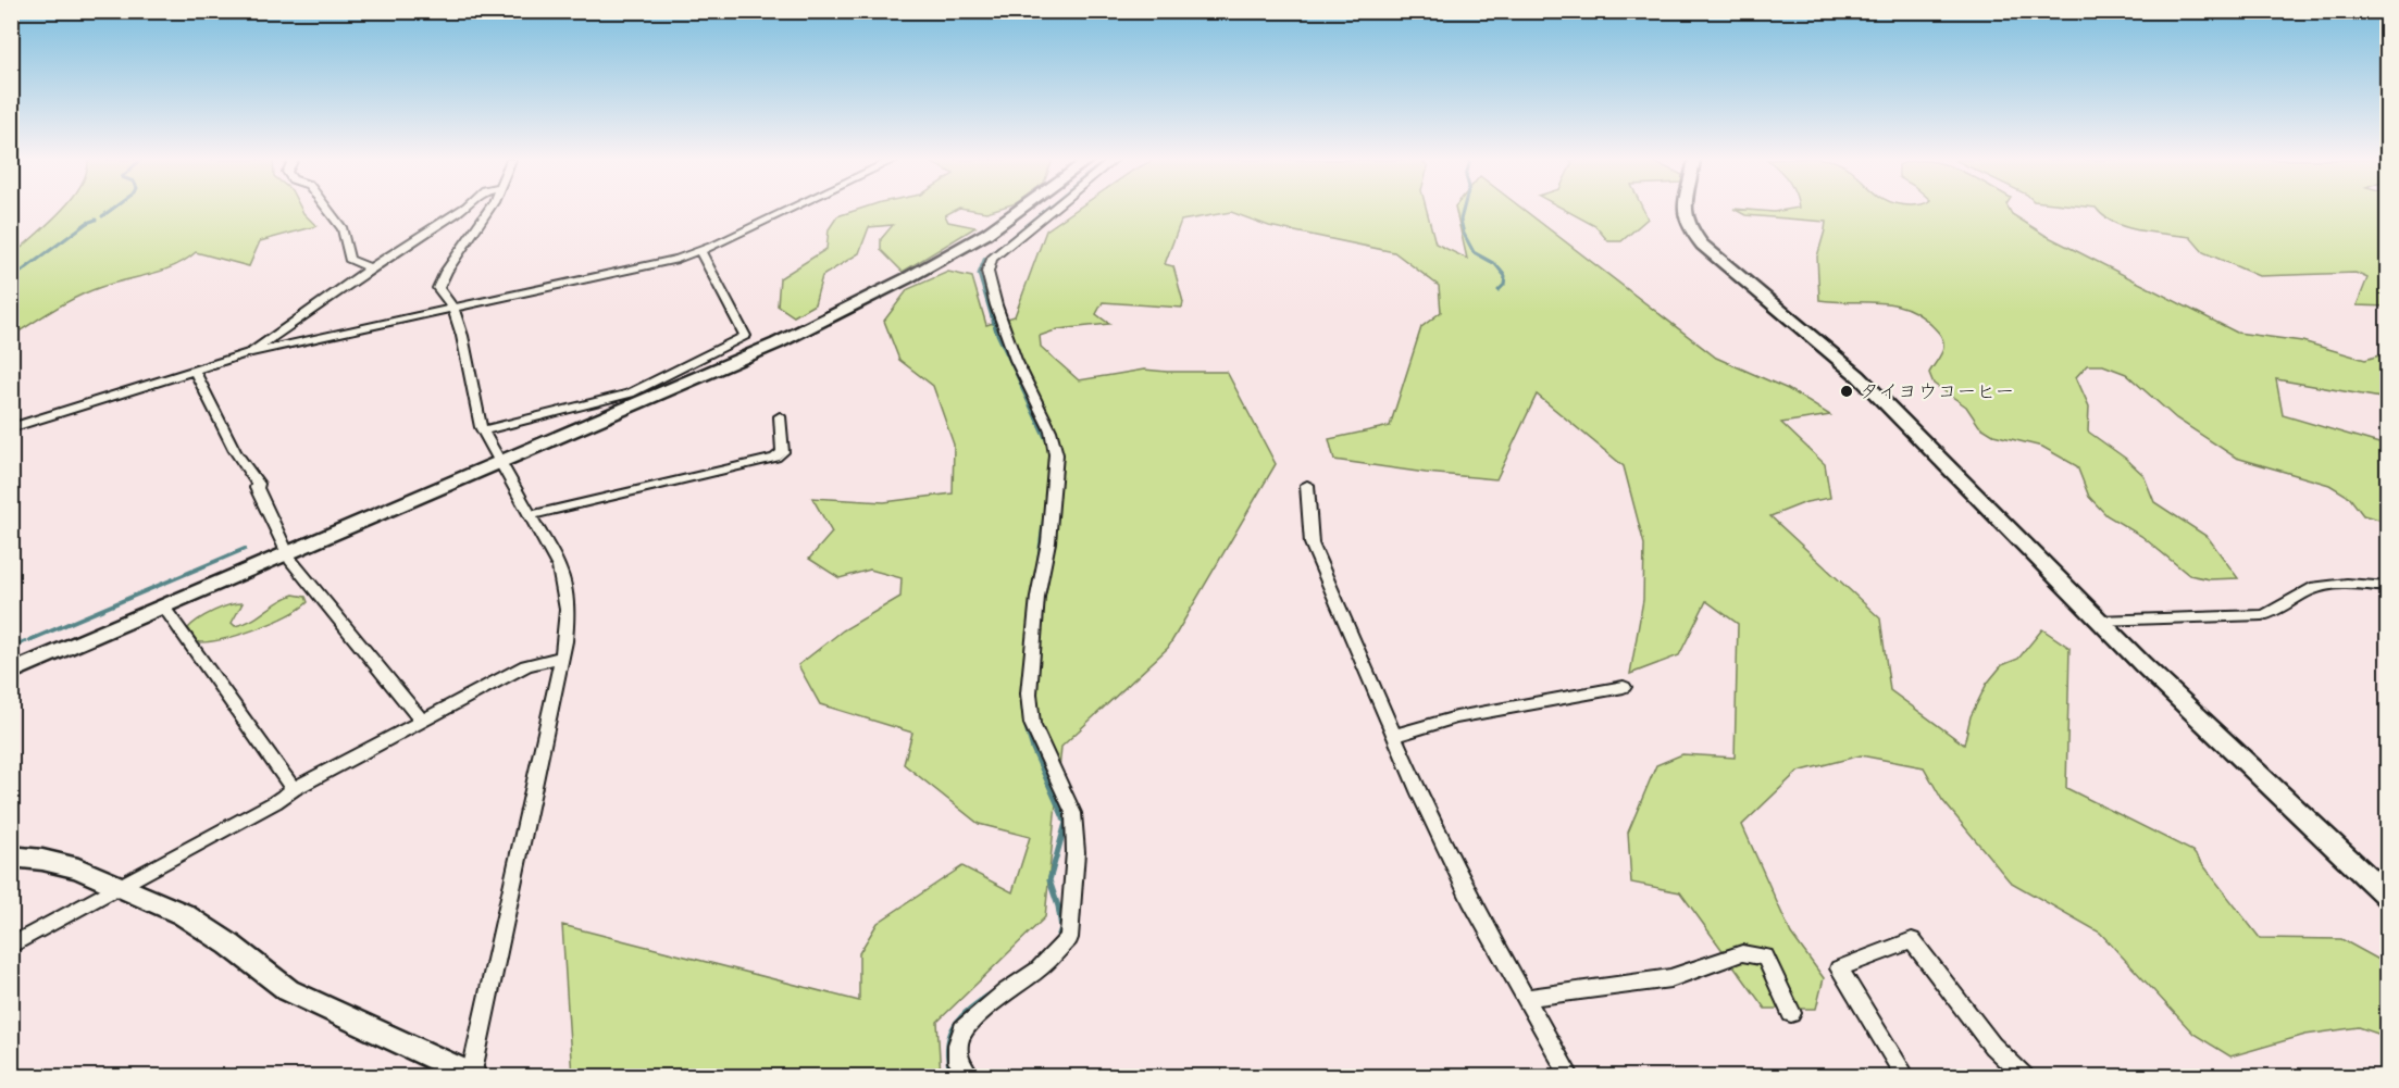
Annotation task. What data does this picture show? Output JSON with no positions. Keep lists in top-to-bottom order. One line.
{"places":["タイヨウコーヒー"]}
